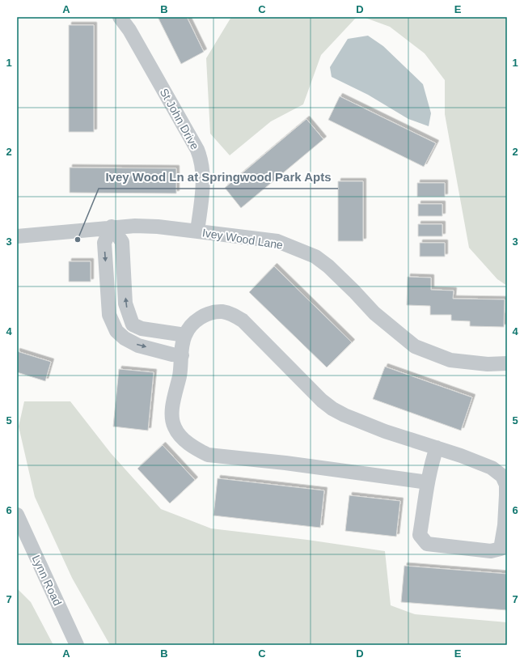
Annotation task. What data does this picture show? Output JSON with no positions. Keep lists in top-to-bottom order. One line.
{"streets":{"street":["St John Drive","Ivey Wood Lane","Lynn Road"]},"crossings":[["St John Drive","Ivey Wood Lane"]],"places":["Ivey Wood Ln at Springwood Park Apts"],"grid":{"columns":["A","B","C","D","E"],"rows":["1","2","3","4","5","6","7"]}}
